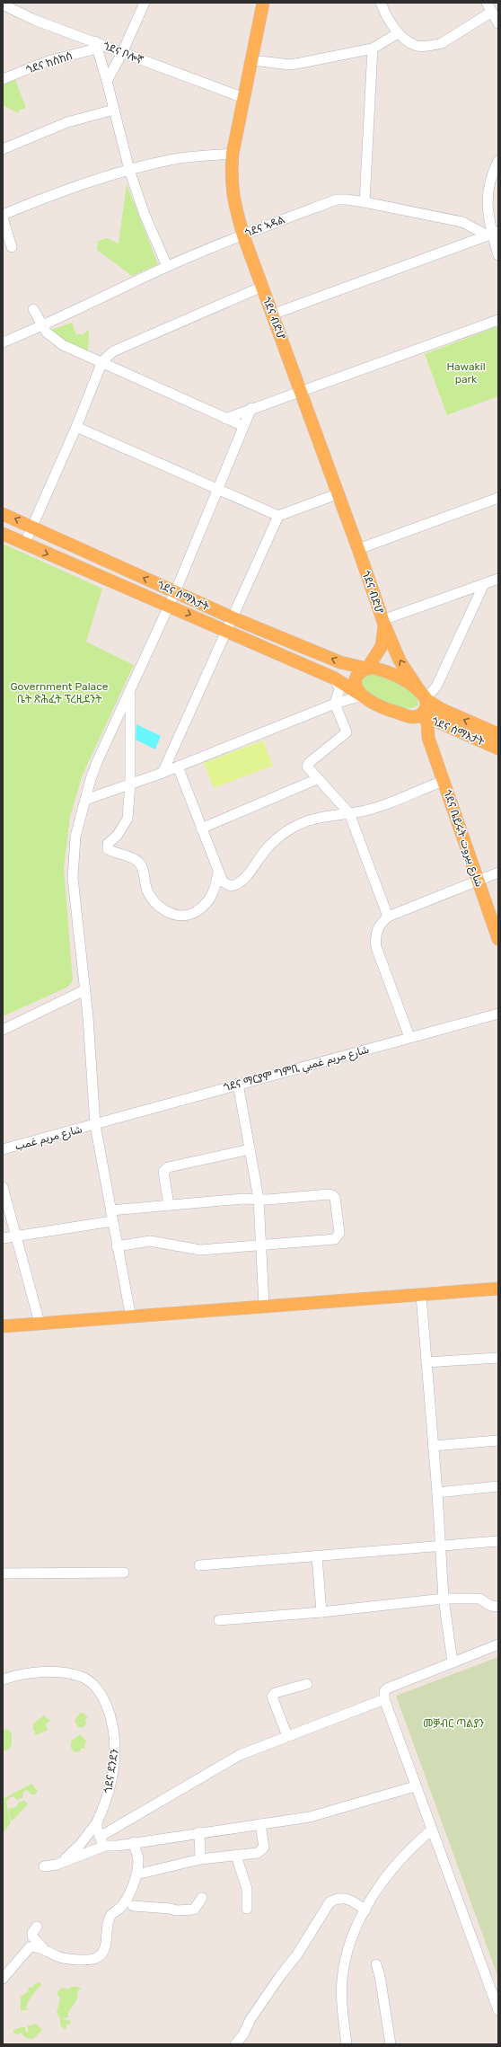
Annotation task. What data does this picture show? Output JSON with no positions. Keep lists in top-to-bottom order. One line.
{"streets":{"main road":["ጎደና ብድሆ","ጎደና ሰማእታት","ጎደና ቤይሩት شارع بيروت"],"street":["ጎደና ቦሎኛ","ጎደና ከስከሰ","ጎደና ኣዳል","ጎደና ማርያም ግምቢ شارع مريم غمبي","شارع مريم غمب","ጎደና ደንደን"]},"crossings":[["ጎደና ቦሎኛ","ጎደና ከስከሰ"],["ጎደና ቦሎኛ","ጎደና ብድሆ"],["ጎደና ኣዳል","ጎደና ብድሆ"],["ጎደና ብድሆ","ጎደና ሰማእታት"],["ጎደና ማርያም ግምቢ شارع مريم غمبي","شارع مريم غمب"]],"parks":["Hawakil park","Government Palace ቤት ጽሕፈት ፕረዚደንት","መቓብር ጣልያን"]}
